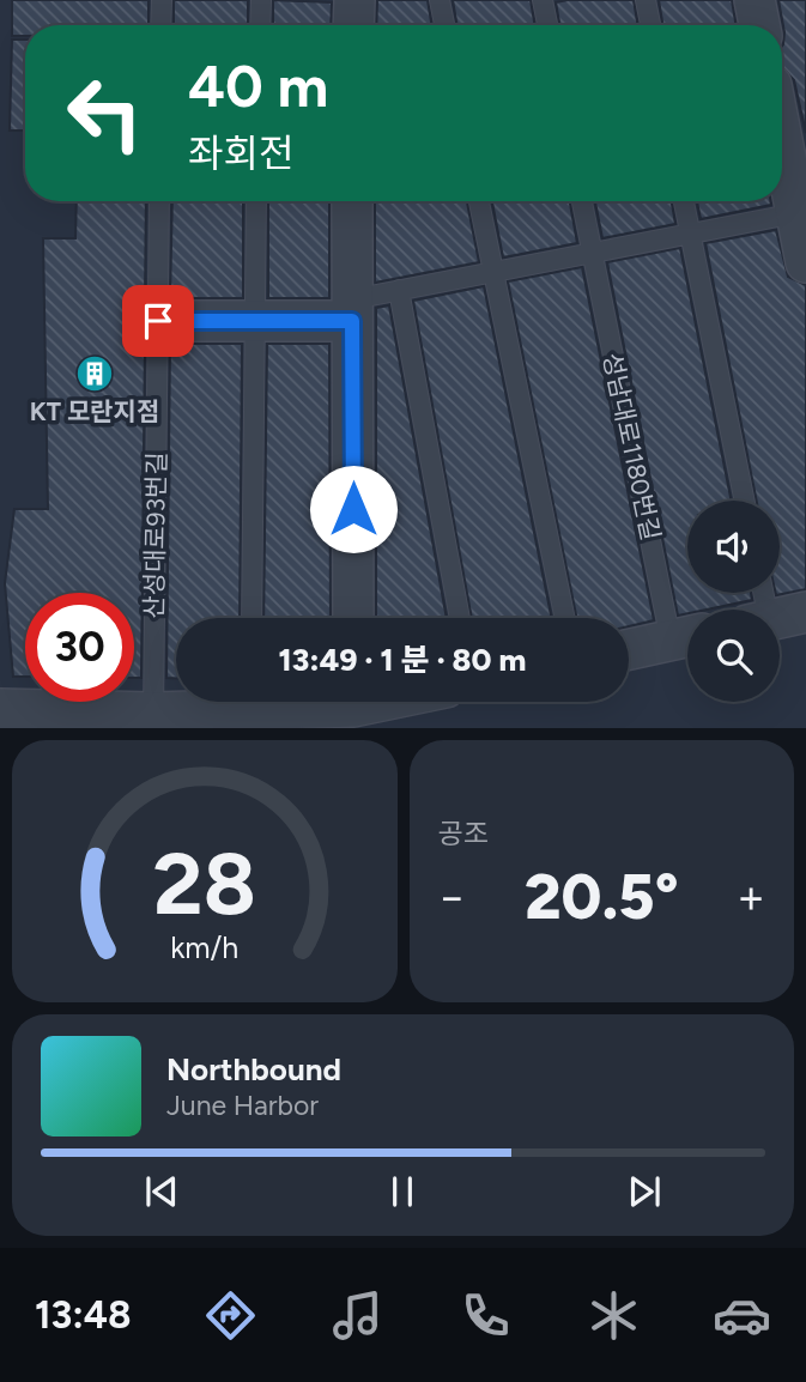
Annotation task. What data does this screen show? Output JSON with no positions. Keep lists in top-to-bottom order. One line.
{"streets":{"street":["성남대로1180번길"],"lane":["산성대로93번길"]},"places":{"building":["KT 모란지점"]},"page":{"turn":["40 m","좌회전"],"limit":"30","trip":"13:49 · 1 분 · 80 m","tile":"공조","heat":["−","20.5°","+"],"song":["Northbound","June Harbor"],"tabs":"13:48","gauge":["28","km/h"]}}
